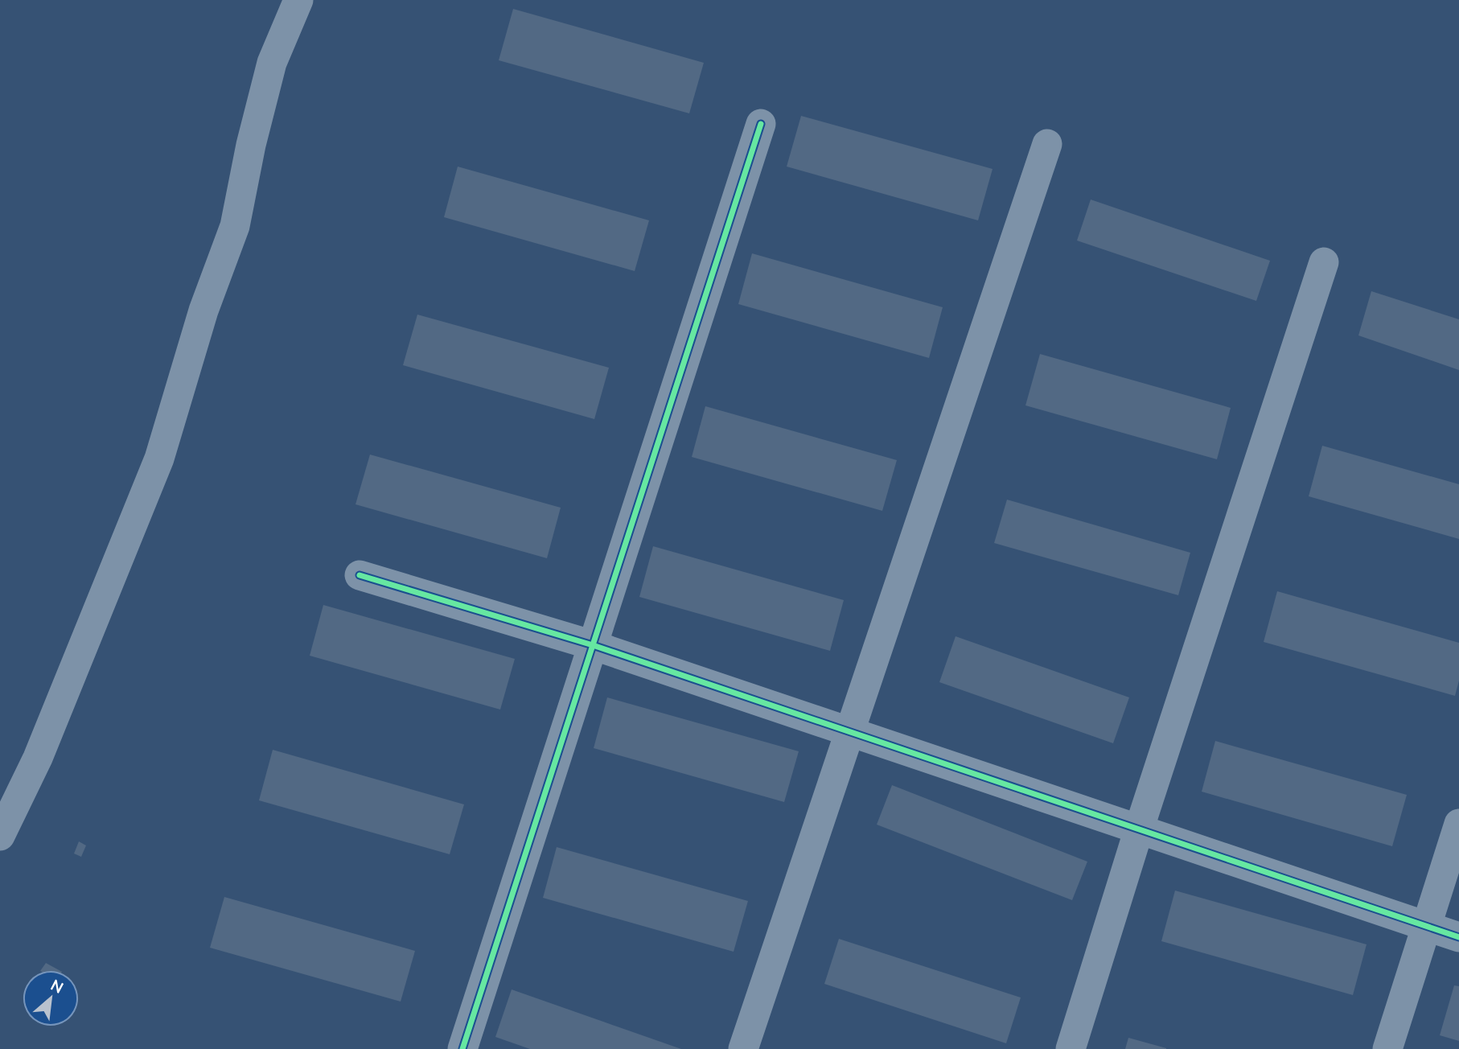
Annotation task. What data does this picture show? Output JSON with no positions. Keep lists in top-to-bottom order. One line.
{"north":"top right"}
